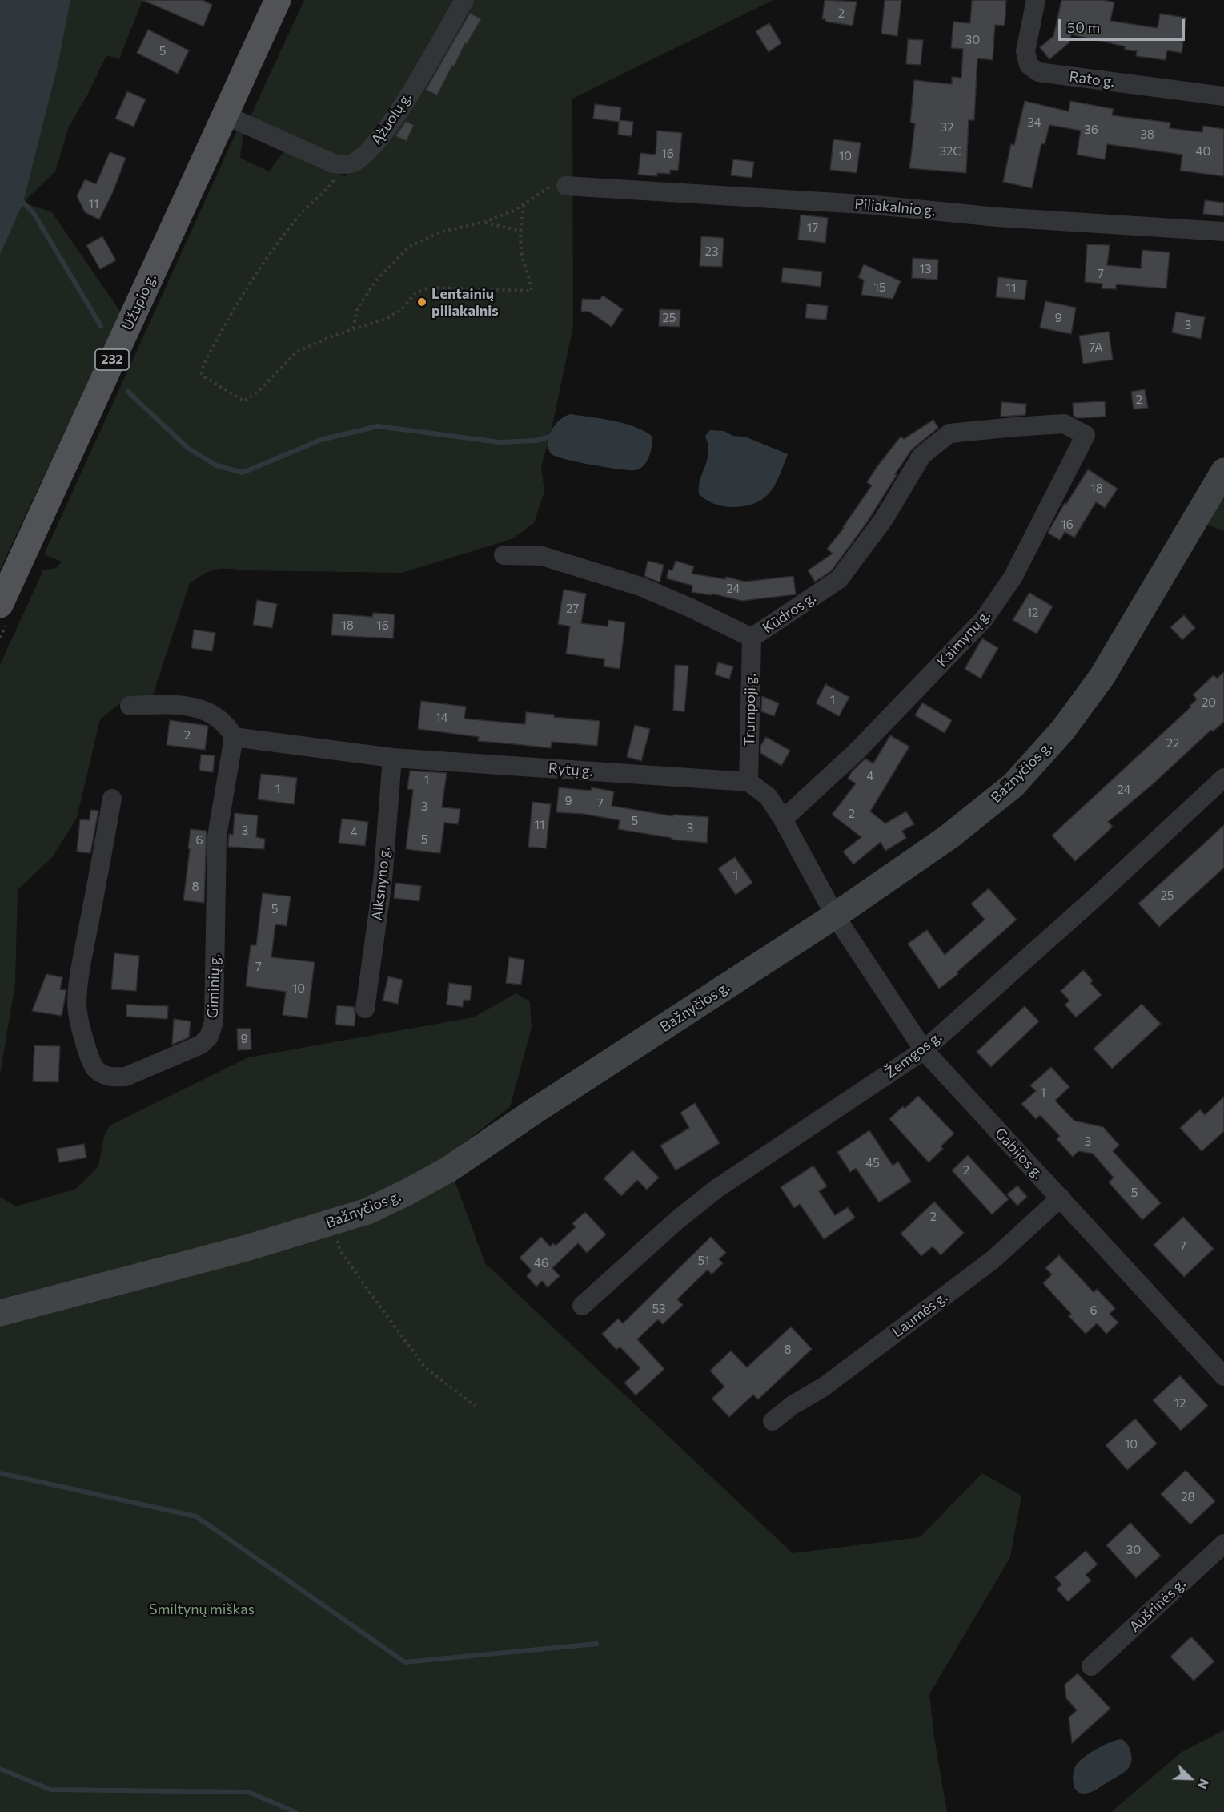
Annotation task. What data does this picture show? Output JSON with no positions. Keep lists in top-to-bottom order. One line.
{"streets":{"main road":["Užupio g.","232","Bažnyčios g."],"street":["Rato g.","Ąžuolų g.","Piliakalnio g.","Kūdros g.","Kaimynų g.","Trumpoji g.","Rytų g.","Alksnyno g.","Giminių g.","Žemgos g.","Gabijos g.","Laumės g.","Aušrinės g."]},"crossings":[["Kūdros g.","Kaimynų g."],["Kūdros g.","Trumpoji g."],["Trumpoji g.","Rytų g."],["Rytų g.","Alksnyno g."],["Rytų g.","Giminių g."],["Bažnyčios g.","Gabijos g."],["Žemgos g.","Gabijos g."],["Gabijos g.","Laumės g."]],"parks":["Smiltynų miškas"],"places":["Lentainių piliakalnis"],"house_numbers":["2","30","5","34","32","36","38","32C","40","16","10","11","17","23","13","7","15","11","25","9","3","7A","2","18","16","24","27","12","18","16","1","20","14","2","22","4","1","1","24","9","7","3","2","5","11","3","3","4","5","6","1","8","25","5","7","10","9","1","3","45","2","5","2","7","51","46","53","6","8","12","10","28","30"],"scale_bar":"50 m","north":"bottom right"}
